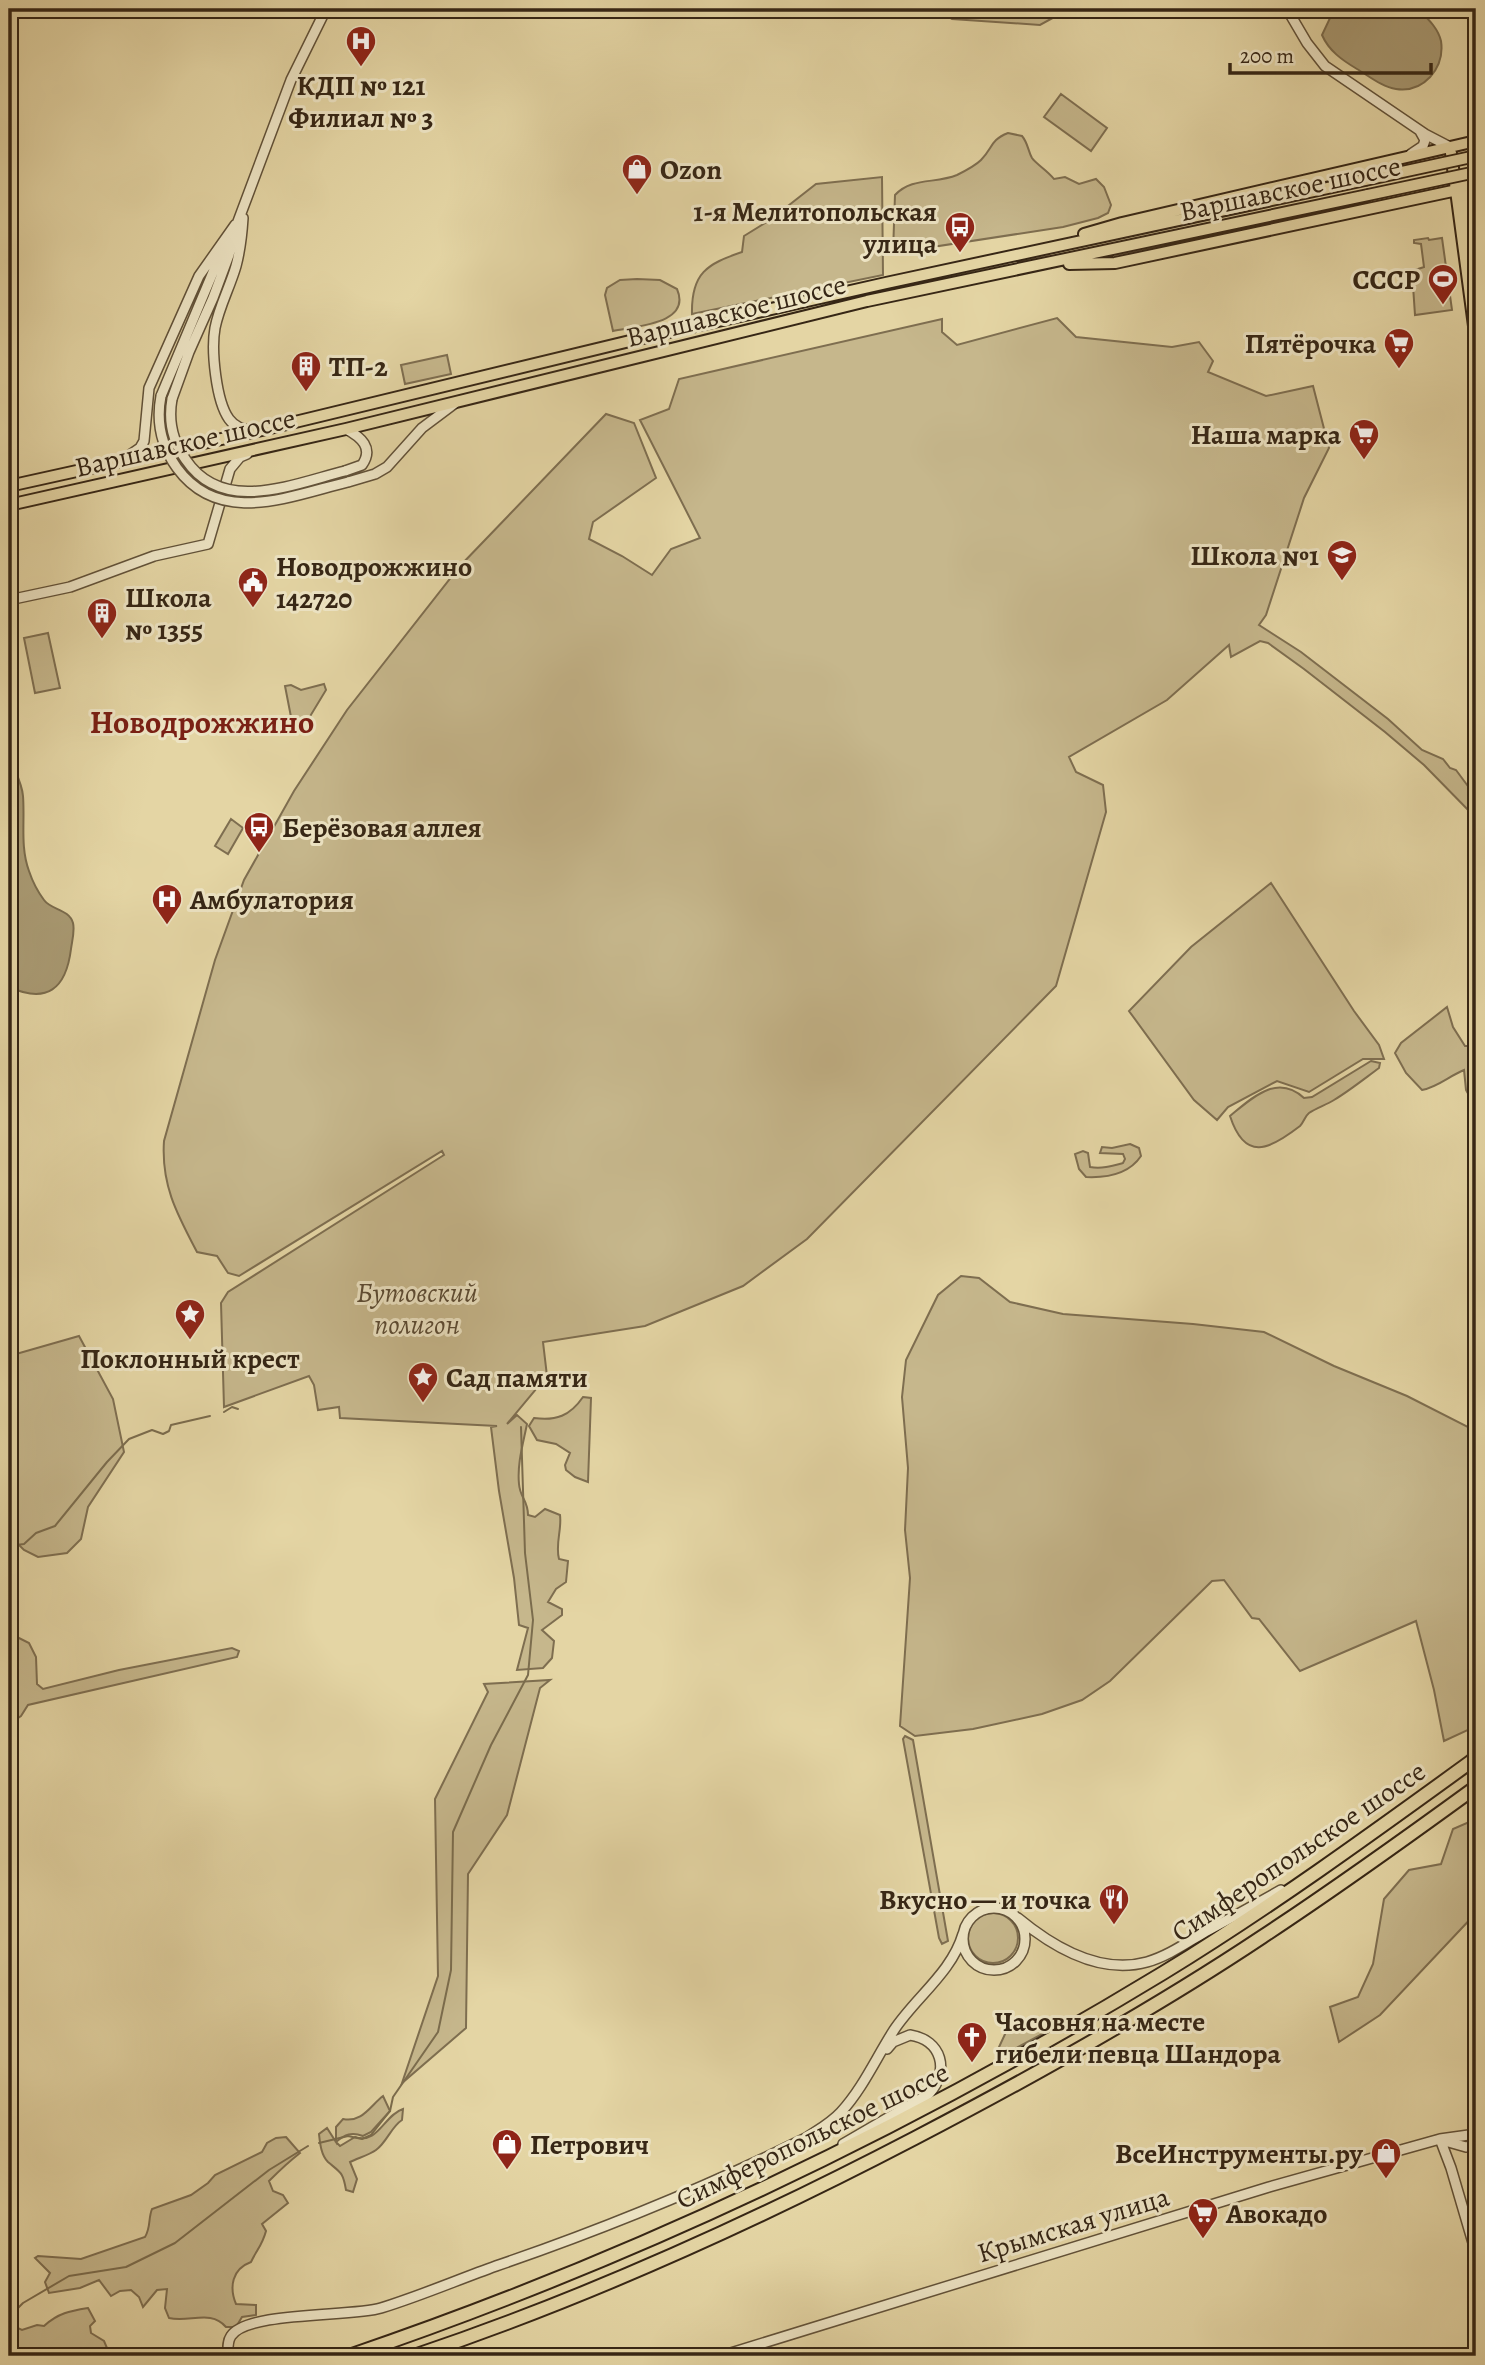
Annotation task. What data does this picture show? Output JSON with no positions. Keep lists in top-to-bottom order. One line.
{"streets":{"highway":["Симферопольское шоссе"],"main road":["Варшавское шоссе"],"street":["Крымская улица"]},"districts":["Новодрожжино"],"parks":["Бутовский полигон"],"places":{"hospital":["КДП № 121 Филиал № 3","Амбулатория"],"shop":["Ozon","Петрович","ВсеИнструменты.ру"],"bus stop":["1-я Мелитопольская улица","Берёзовая аллея"],"sports":["СССР"],"supermarket":["Пятёрочка","Наша марка","Авокадо"],"building":["ТП-2","Школа № 1355"],"school or university":["Школа №1"],"public building":["Новодрожжино 142720"],"place":["Поклонный крест","Сад памяти"],"restaurant":["Вкусно — и точка"],"church":["Часовня на месте гибели певца Шандора"]},"scale_bar":"200 m"}
